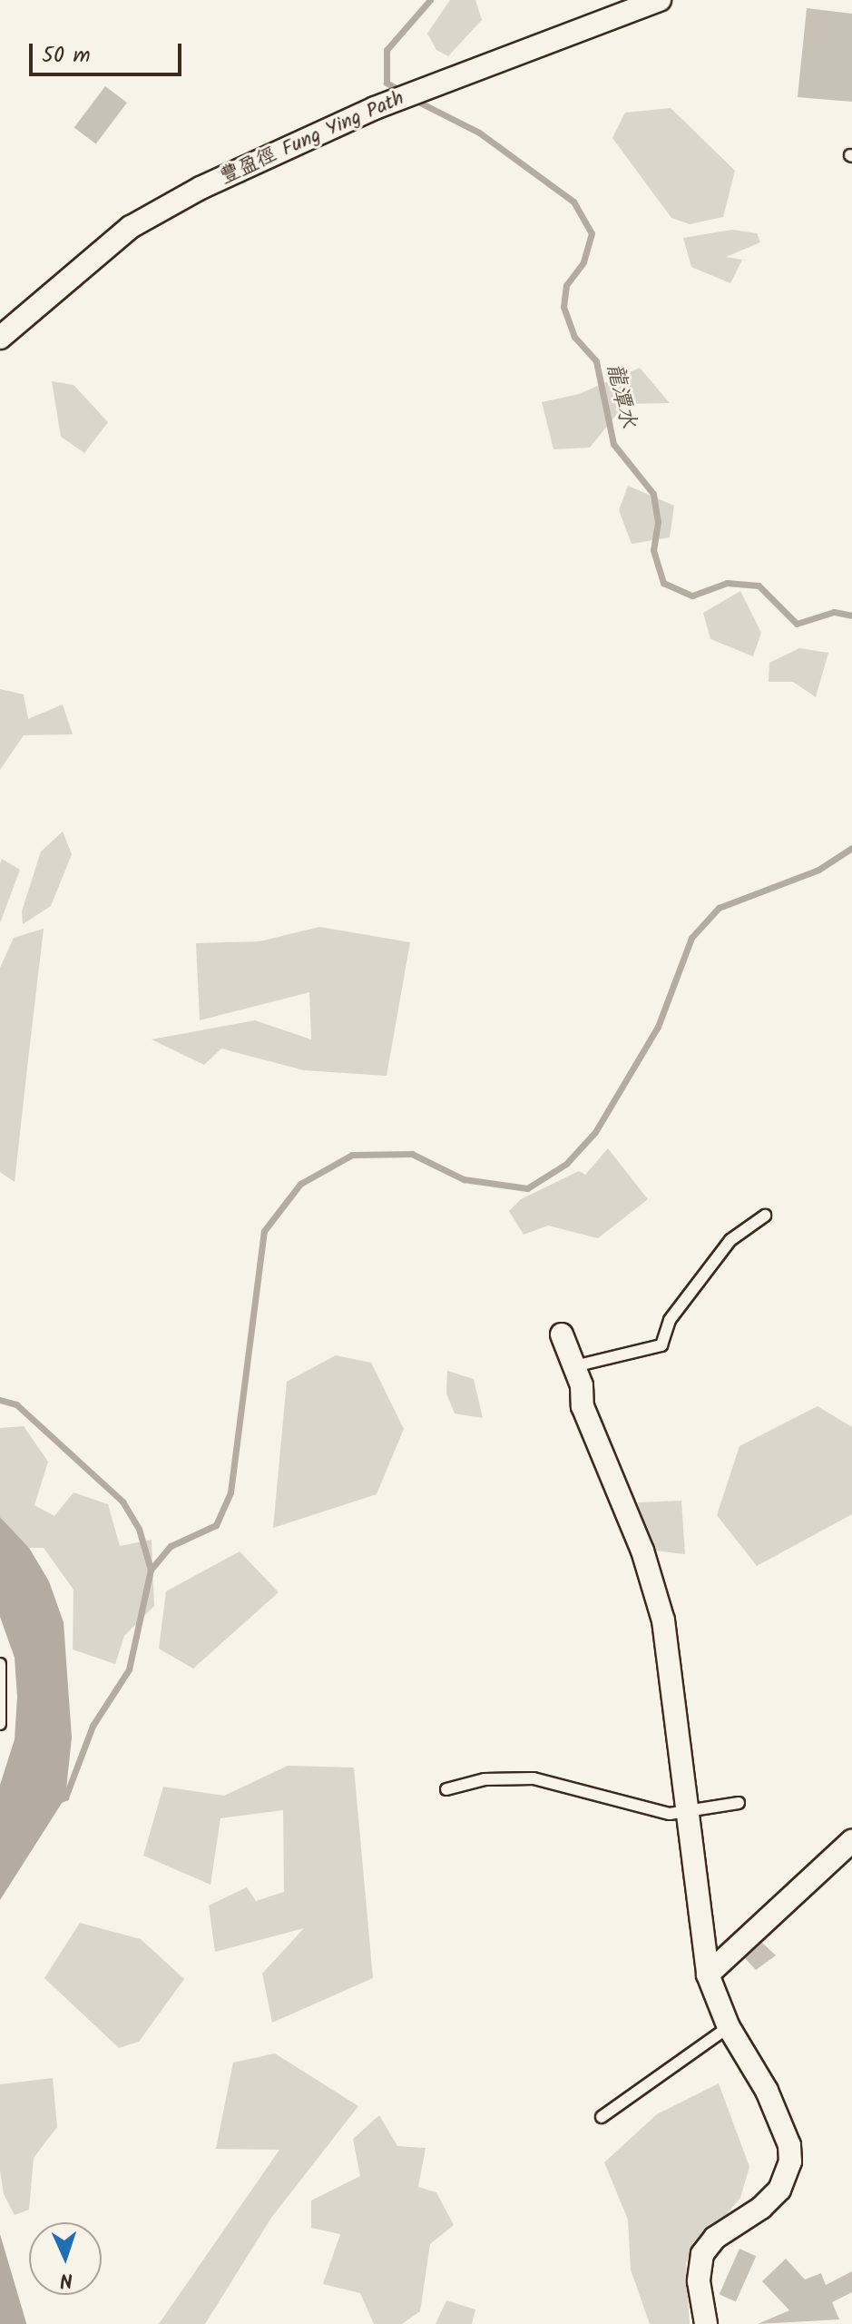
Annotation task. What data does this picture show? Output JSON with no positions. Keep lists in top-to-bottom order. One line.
{"streets":{"street":["豐盈徑 Fung Ying Path"]},"water":["龍潭水"],"scale_bar":"50 m","north":"bottom"}
